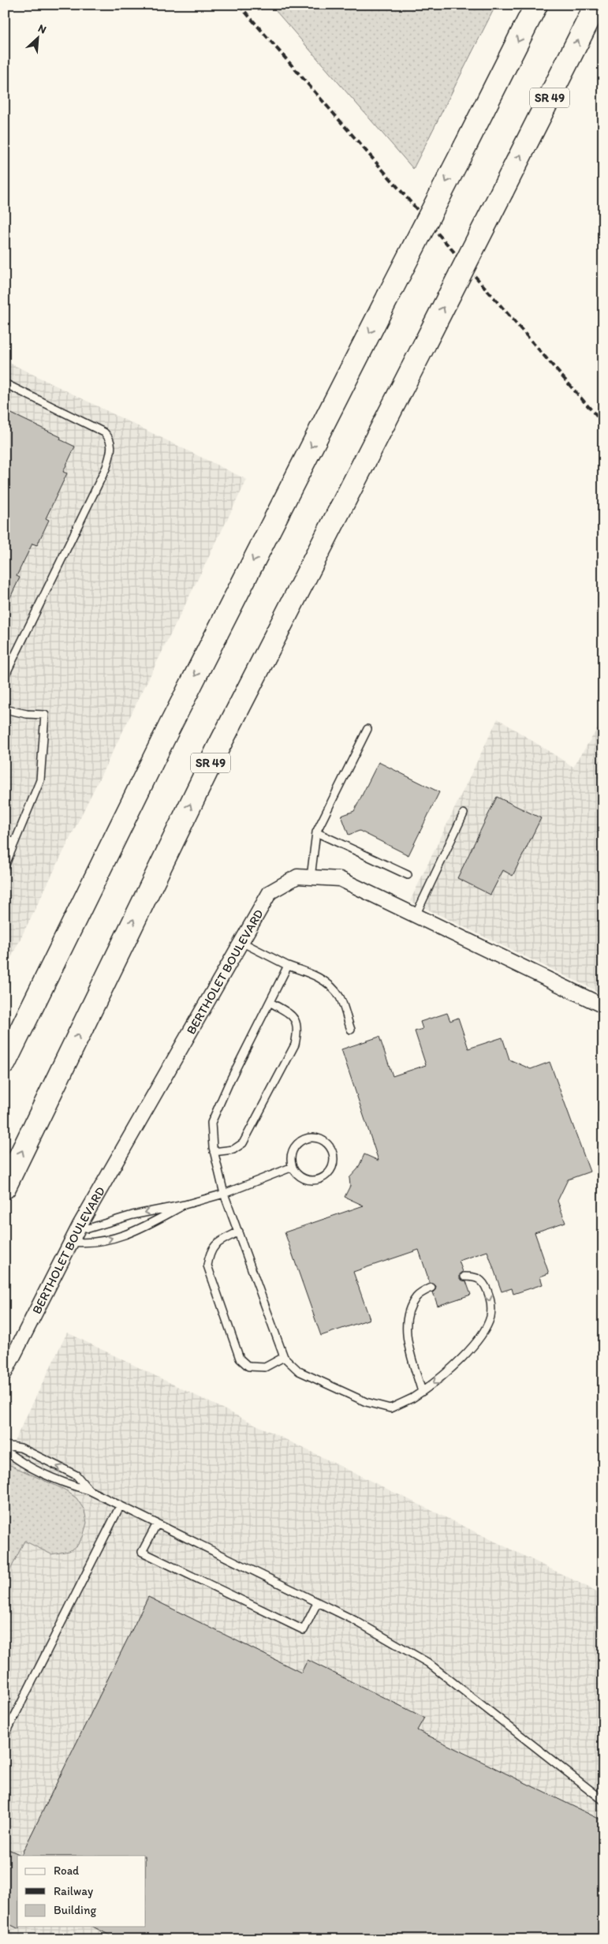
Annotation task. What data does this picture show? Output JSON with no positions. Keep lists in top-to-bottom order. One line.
{"streets":{"highway":["SR 49"],"street":["BERTHOLET BOULEVARD"]},"legend":["Road","Railway","Building"],"north":"top right"}
